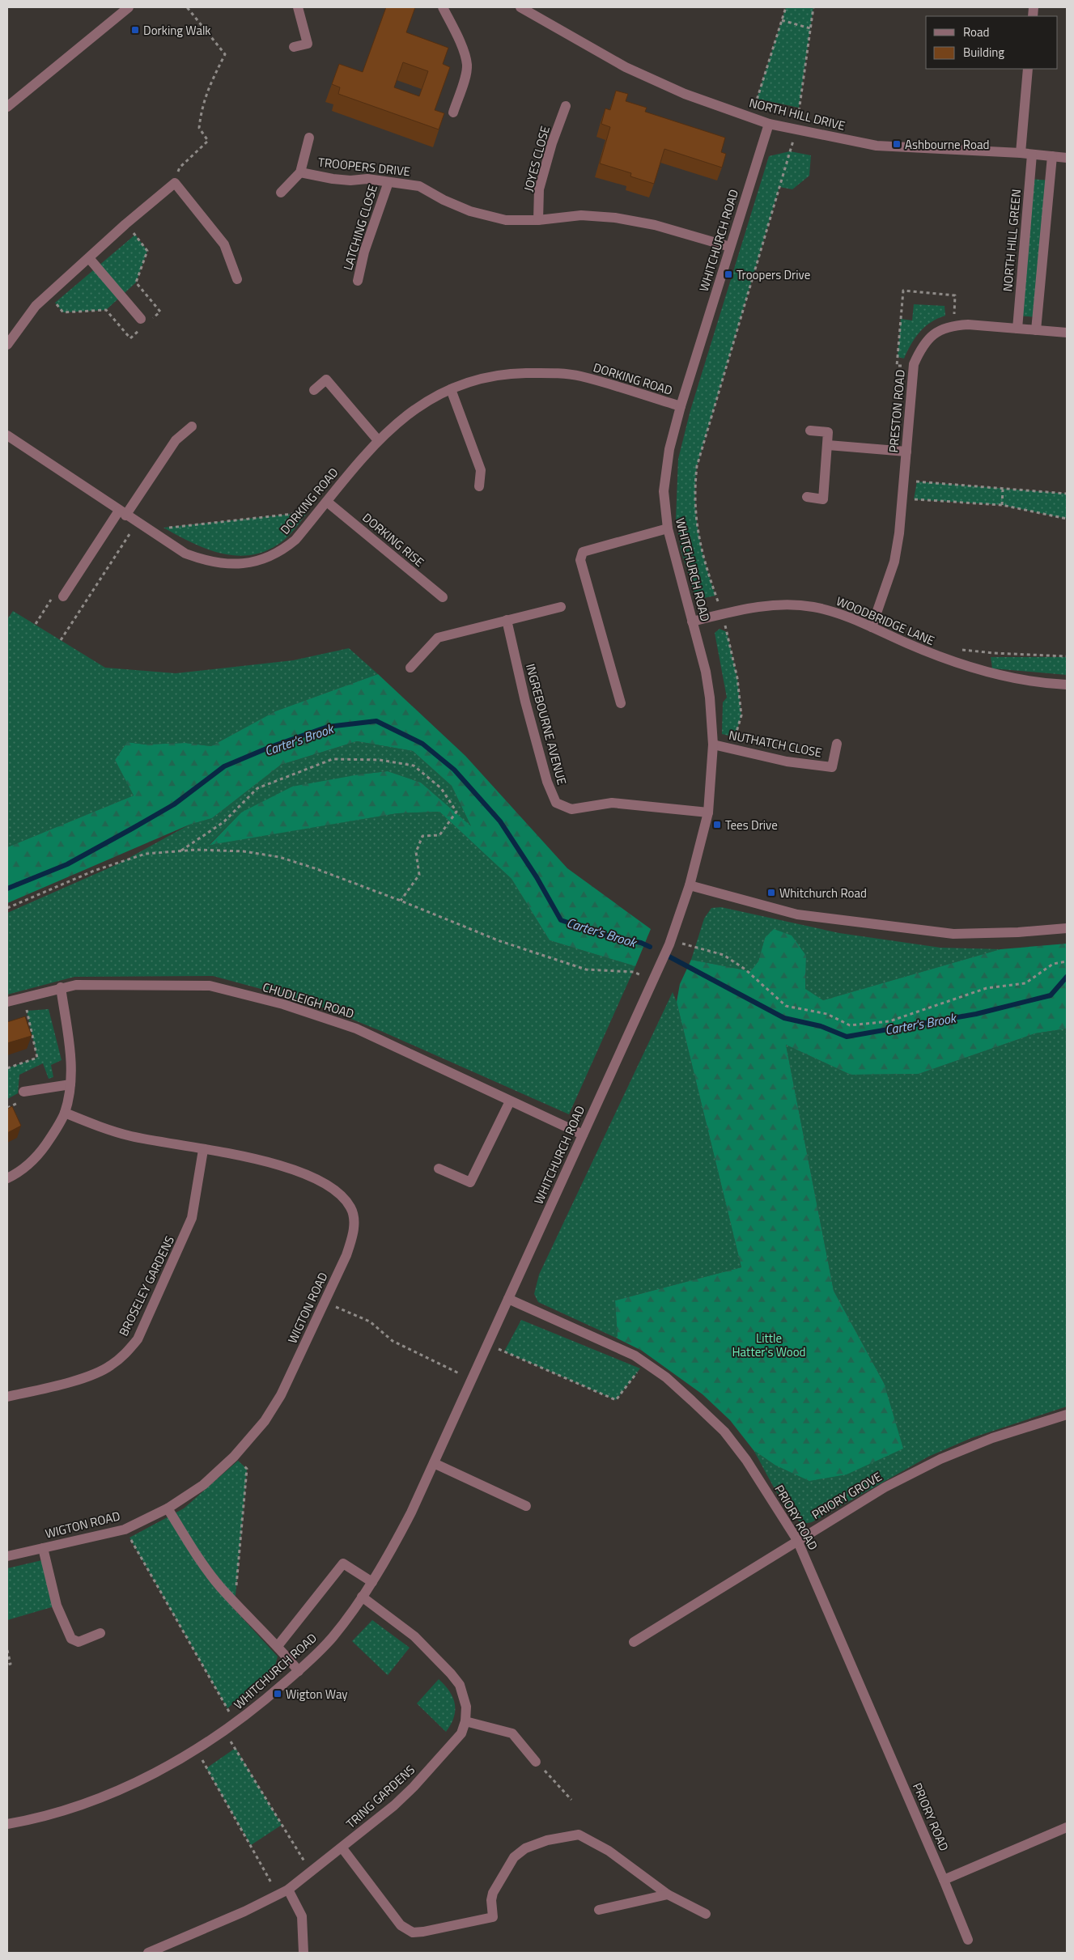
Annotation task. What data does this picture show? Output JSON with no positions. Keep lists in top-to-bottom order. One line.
{"streets":{"street":["NORTH HILL DRIVE","JOYES CLOSE","TROOPERS DRIVE","LATCHING CLOSE","WHITCHURCH ROAD","NORTH HILL GREEN","DORKING ROAD","PRESTON ROAD","DORKING RISE","WOODBRIDGE LANE","INGREBOURNE AVENUE","NUTHATCH CLOSE","CHUDLEIGH ROAD","BROSELEY GARDENS","WIGTON ROAD","PRIORY GROVE","PRIORY ROAD","TRING GARDENS"]},"crossings":[["NORTH HILL DRIVE","WHITCHURCH ROAD"],["NORTH HILL DRIVE","NORTH HILL GREEN"],["JOYES CLOSE","TROOPERS DRIVE"],["TROOPERS DRIVE","LATCHING CLOSE"],["TROOPERS DRIVE","WHITCHURCH ROAD"],["WHITCHURCH ROAD","DORKING ROAD"],["WHITCHURCH ROAD","WOODBRIDGE LANE"],["WHITCHURCH ROAD","INGREBOURNE AVENUE"],["WHITCHURCH ROAD","NUTHATCH CLOSE"],["WHITCHURCH ROAD","CHUDLEIGH ROAD"],["WHITCHURCH ROAD","PRIORY ROAD"],["WHITCHURCH ROAD","TRING GARDENS"],["NORTH HILL GREEN","PRESTON ROAD"],["DORKING ROAD","DORKING RISE"],["PRESTON ROAD","WOODBRIDGE LANE"],["BROSELEY GARDENS","WIGTON ROAD"],["PRIORY GROVE","PRIORY ROAD"]],"water":["Carter's Brook"],"parks":["Little Hatter's Wood"],"places":{"transit":["Dorking Walk","Ashbourne Road","Troopers Drive","Tees Drive","Whitchurch Road","Wigton Way"]},"legend":["Road","Building"]}
